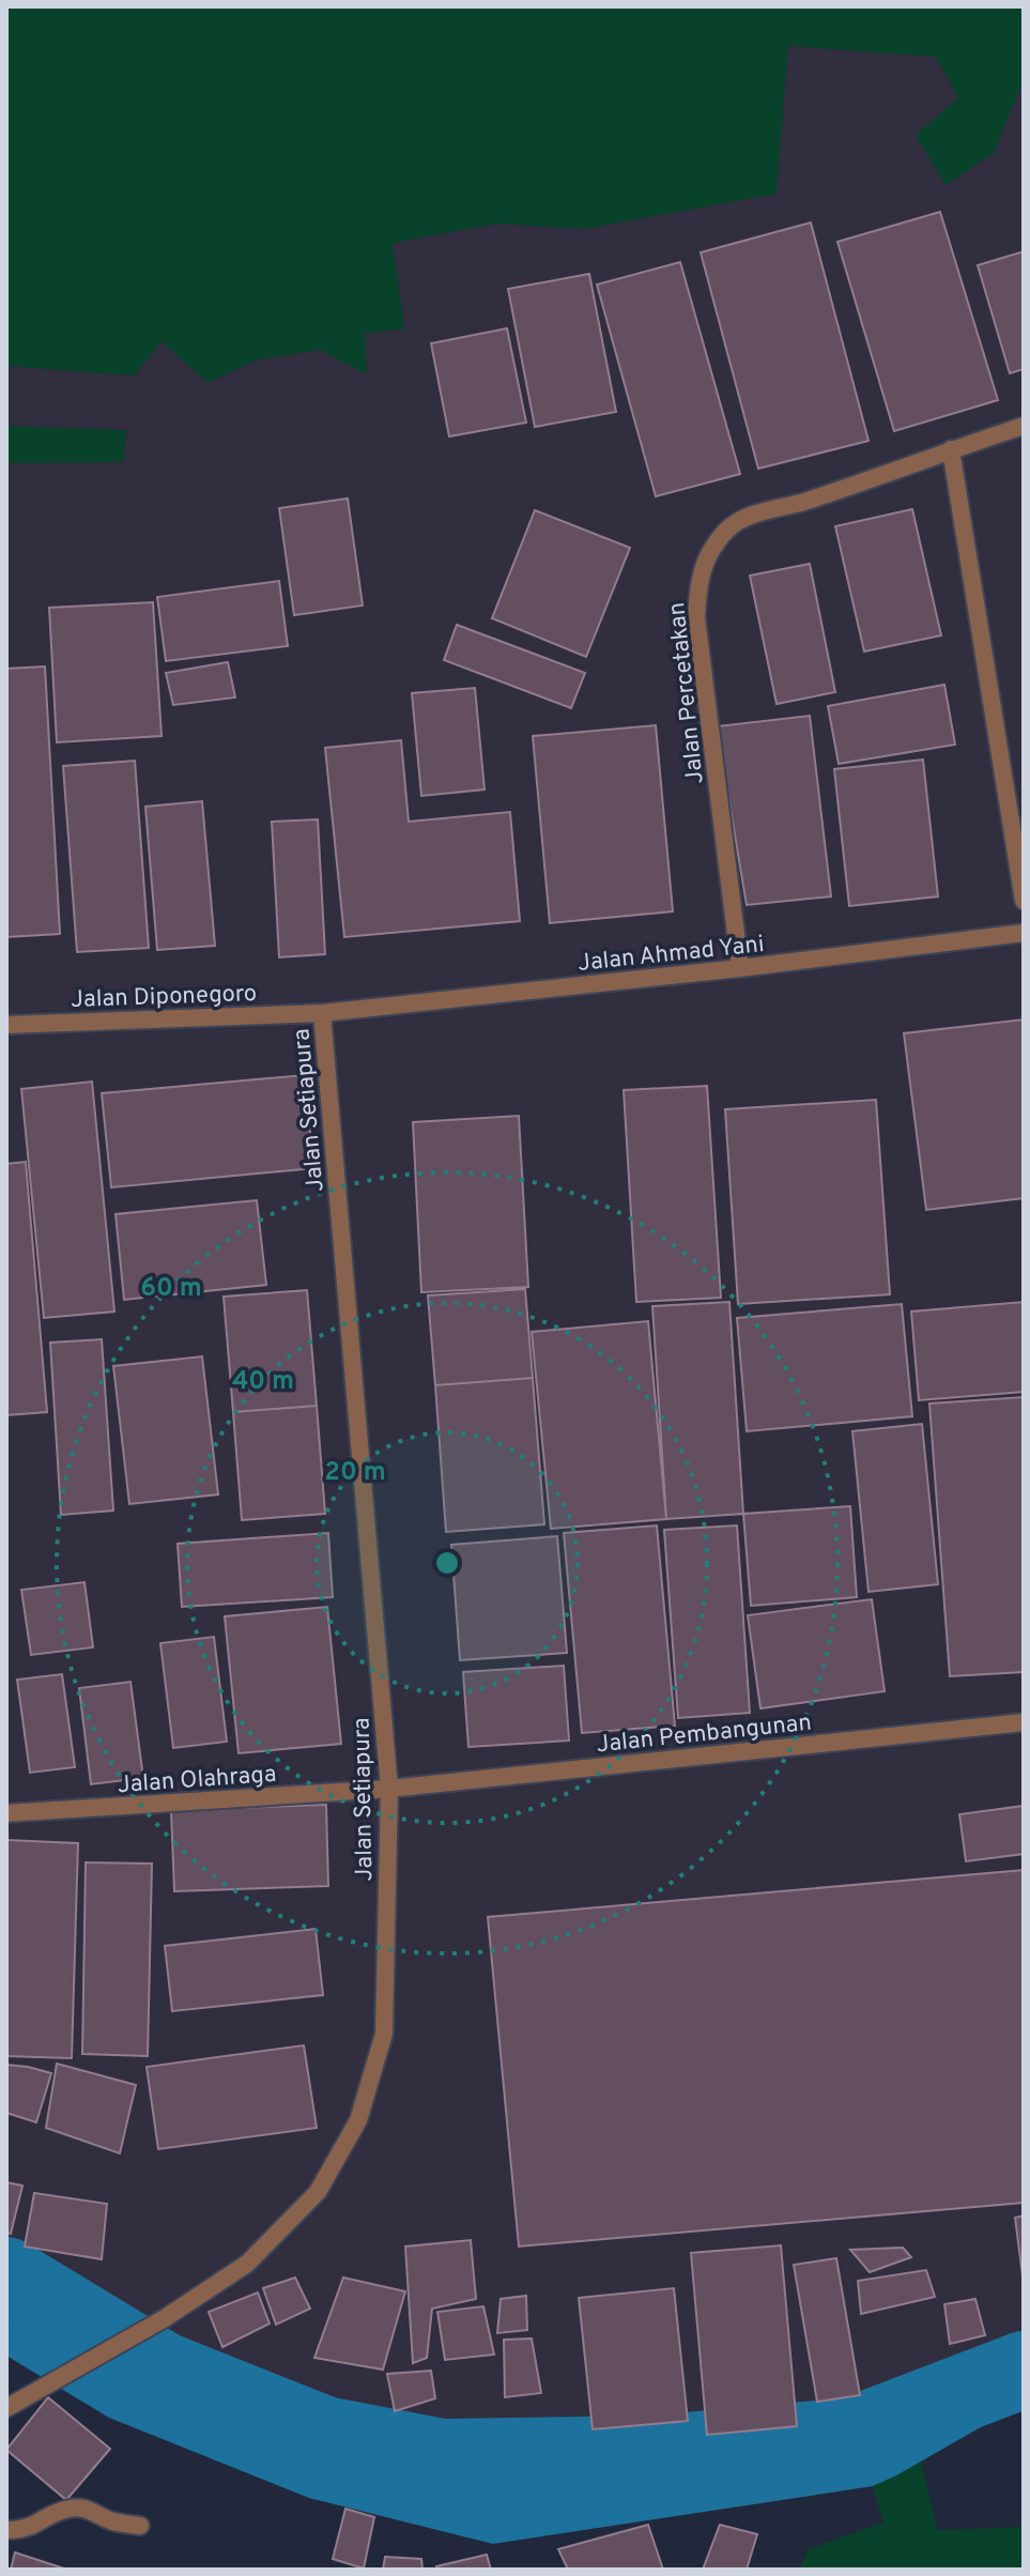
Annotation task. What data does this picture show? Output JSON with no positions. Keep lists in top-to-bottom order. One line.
{"streets":{"street":["Jalan Percetakan","Jalan Ahmad Yani","Jalan Diponegoro","Jalan Setiapura","Jalan Pembangunan","Jalan Olahraga"]},"crossings":[["Jalan Percetakan","Jalan Ahmad Yani"],["Jalan Ahmad Yani","Jalan Diponegoro"],["Jalan Ahmad Yani","Jalan Setiapura"],["Jalan Diponegoro","Jalan Setiapura"],["Jalan Setiapura","Jalan Pembangunan"],["Jalan Setiapura","Jalan Olahraga"],["Jalan Pembangunan","Jalan Olahraga"]],"rings":["60 m","40 m","20 m"]}
